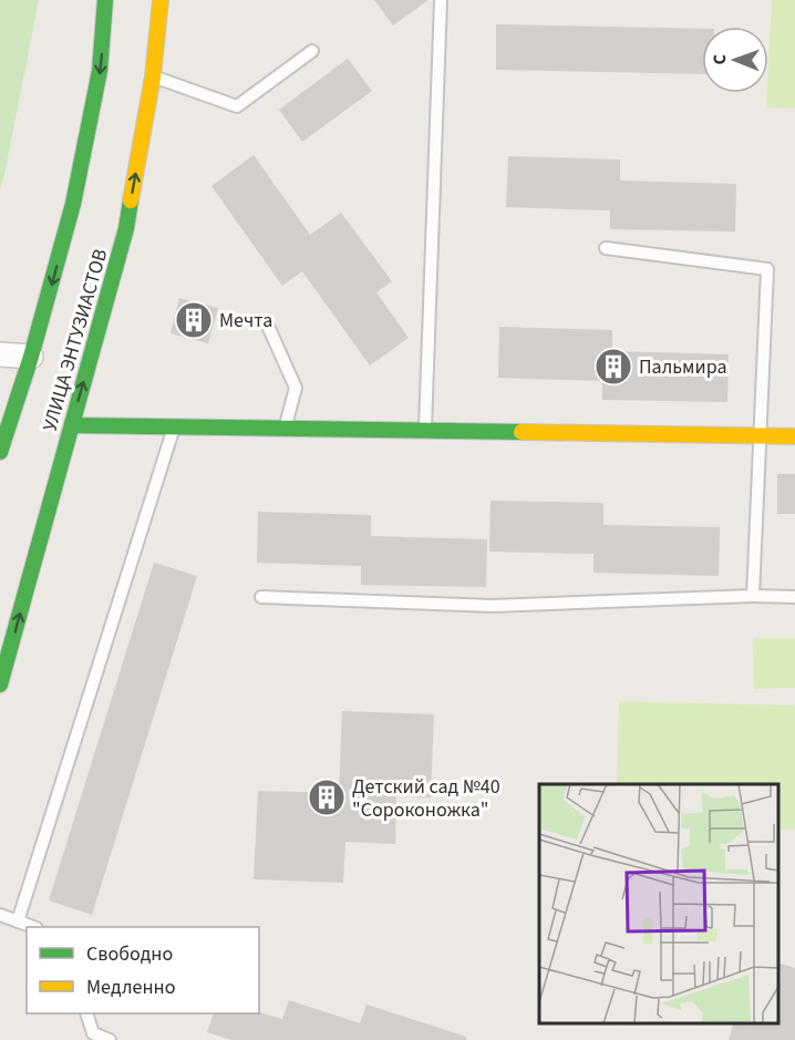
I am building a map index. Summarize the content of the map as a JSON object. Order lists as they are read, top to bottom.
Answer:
{
  "streets": {
    "street": ["УЛИЦА ЭНТУЗИАСТОВ"]
  },
  "places": {
    "building": ["Мечта", "Пальмира", "Детский сад №40 \"Сороконожка\""]
  },
  "legend": ["Свободно", "Медленно"],
  "north": "left"
}
